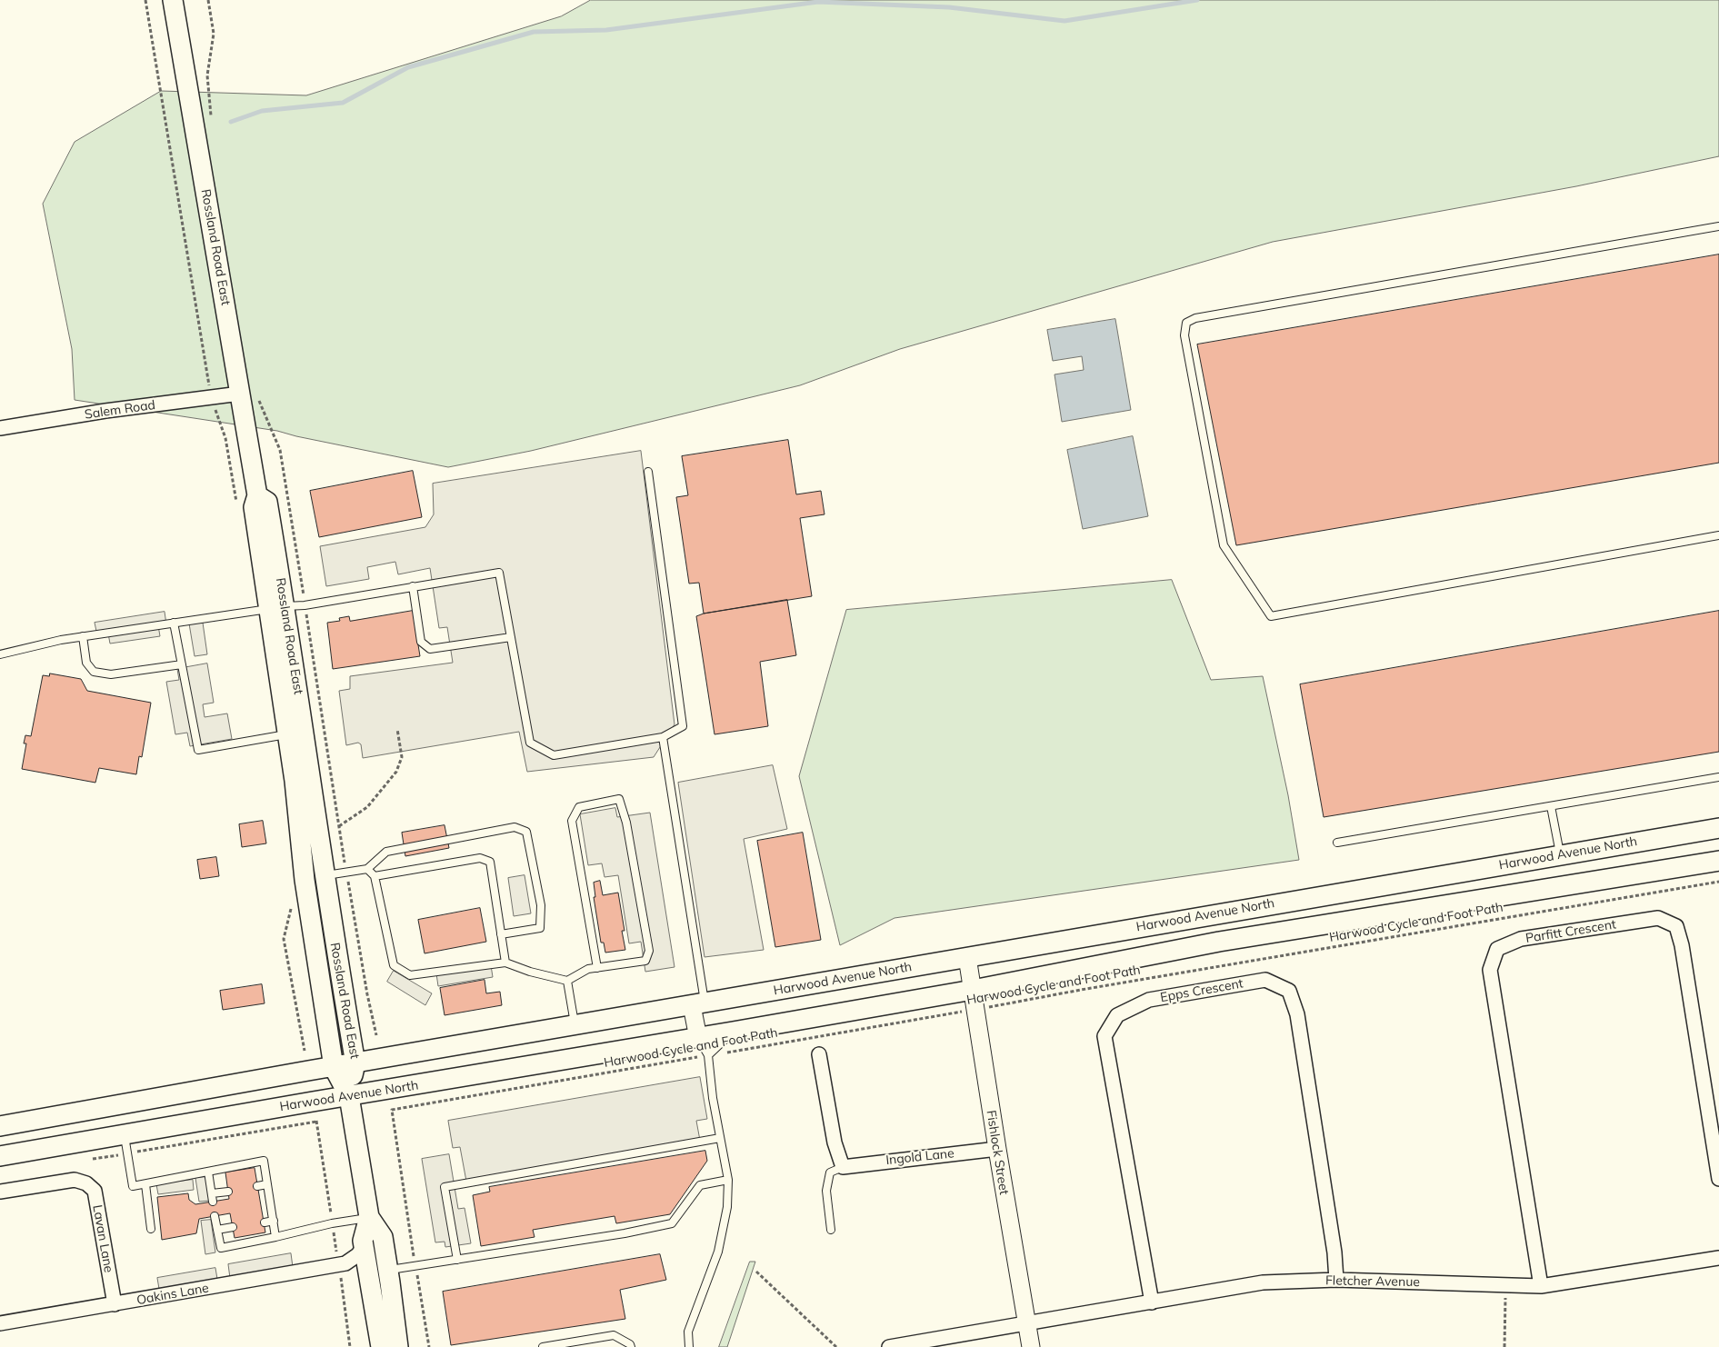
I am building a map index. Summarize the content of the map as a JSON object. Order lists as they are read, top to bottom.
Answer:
{
  "streets": {
    "main road": ["Rossland Road East", "Harwood Avenue North"],
    "street": [
      "Salem Road",
      "Parfitt Crescent",
      "Epps Crescent",
      "Fishlock Street",
      "Ingold Lane",
      "Lavan Lane",
      "Fletcher Avenue",
      "Oakins Lane"
    ],
    "path": ["Harwood Cycle and Foot Path"]
  },
  "crossings": [
    ["Rossland Road East", "Salem Road"],
    ["Rossland Road East", "Harwood Avenue North"],
    ["Harwood Avenue North", "Fishlock Street"],
    ["Harwood Cycle and Foot Path", "Fishlock Street"],
    ["Parfitt Crescent", "Fletcher Avenue"],
    ["Epps Crescent", "Fletcher Avenue"],
    ["Fishlock Street", "Ingold Lane"],
    ["Fishlock Street", "Fletcher Avenue"],
    ["Lavan Lane", "Oakins Lane"]
  ]
}
